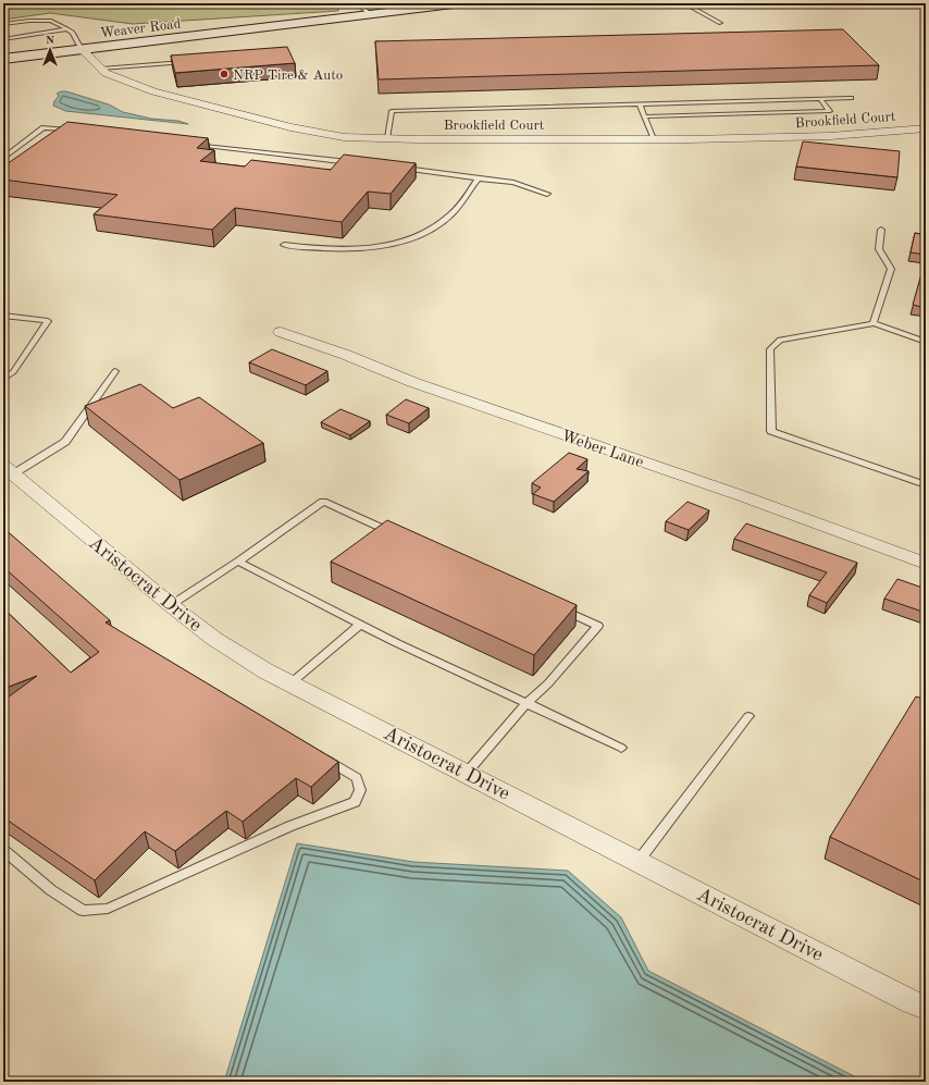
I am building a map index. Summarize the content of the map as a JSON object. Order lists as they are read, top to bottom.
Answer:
{
  "streets": {
    "main road": ["Weaver Road"],
    "street": ["Brookfield Court", "Weber Lane", "Aristocrat Drive"]
  },
  "crossings": [
    ["Weaver Road", "Brookfield Court"]
  ],
  "places": ["NRP Tire & Auto"],
  "north": "top"
}
